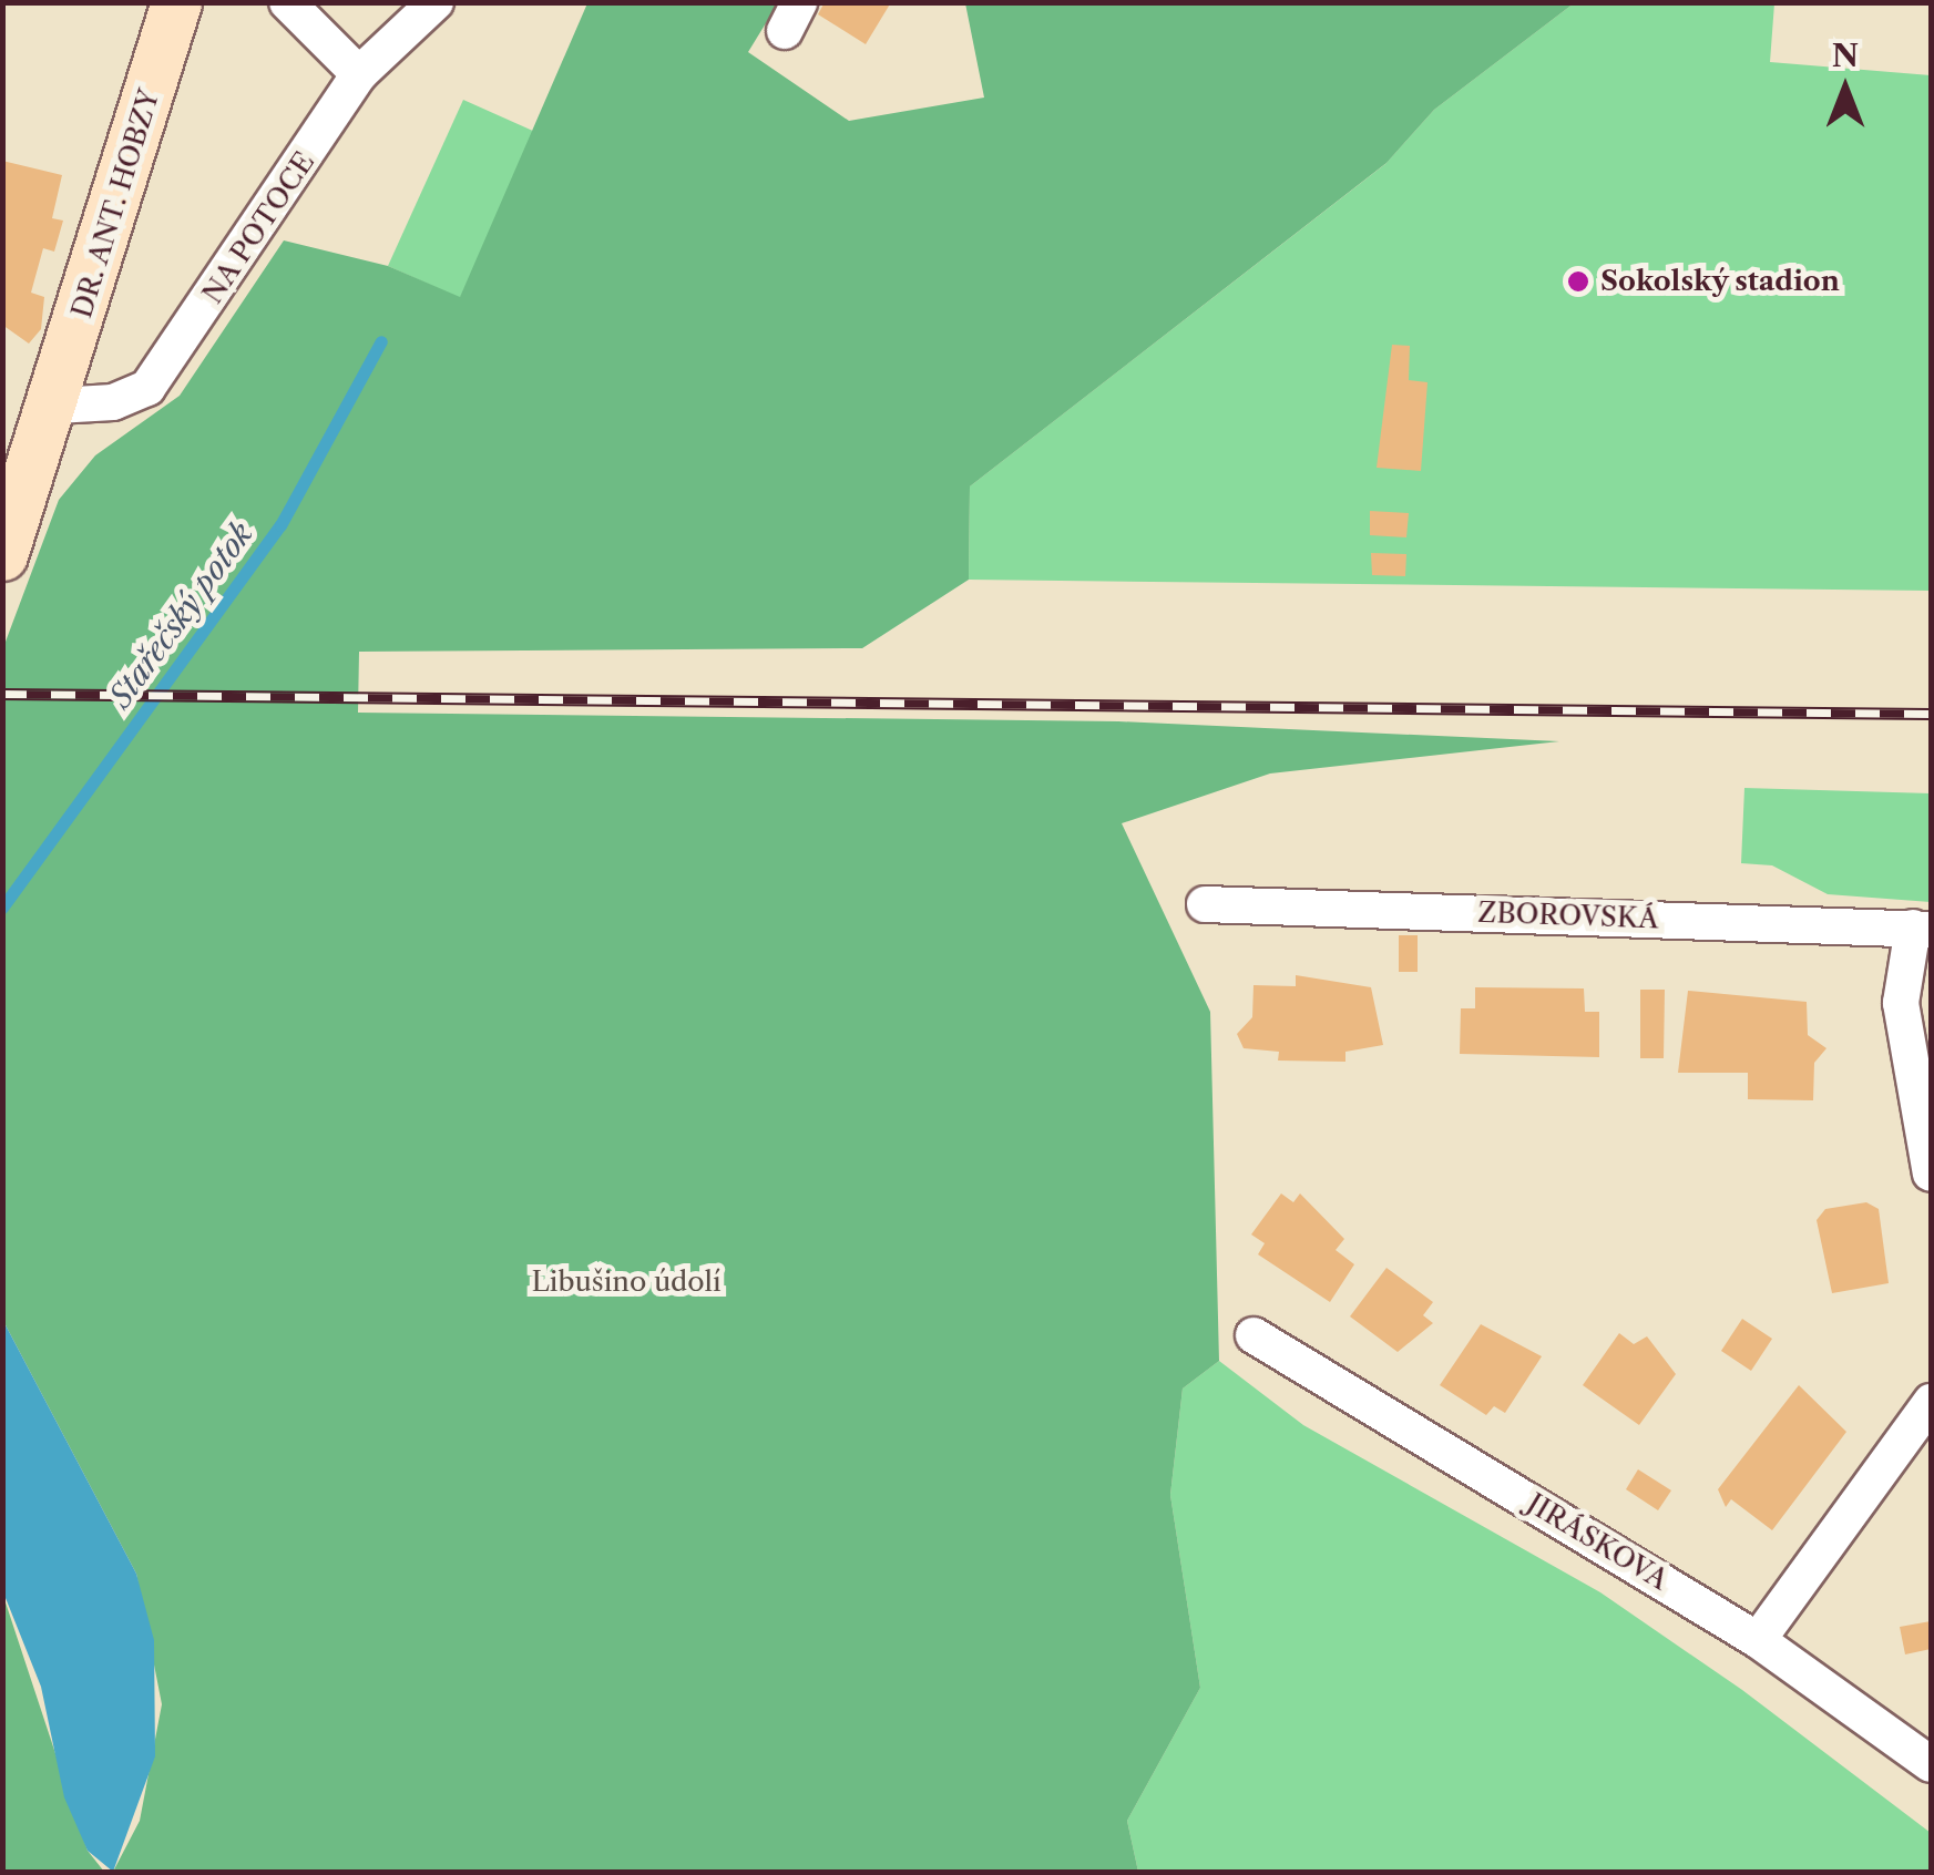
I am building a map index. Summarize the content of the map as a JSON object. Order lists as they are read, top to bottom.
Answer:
{
  "streets": {
    "main road": ["DR. ANT. HOBZY"],
    "street": ["NA POTOCE", "ZBOROVSKÁ", "JIRÁSKOVA"]
  },
  "crossings": [
    ["DR. ANT. HOBZY", "NA POTOCE"]
  ],
  "water": ["Stařečský potok"],
  "parks": ["Libušino údolí"],
  "places": ["Sokolský stadion"],
  "north": "top"
}
